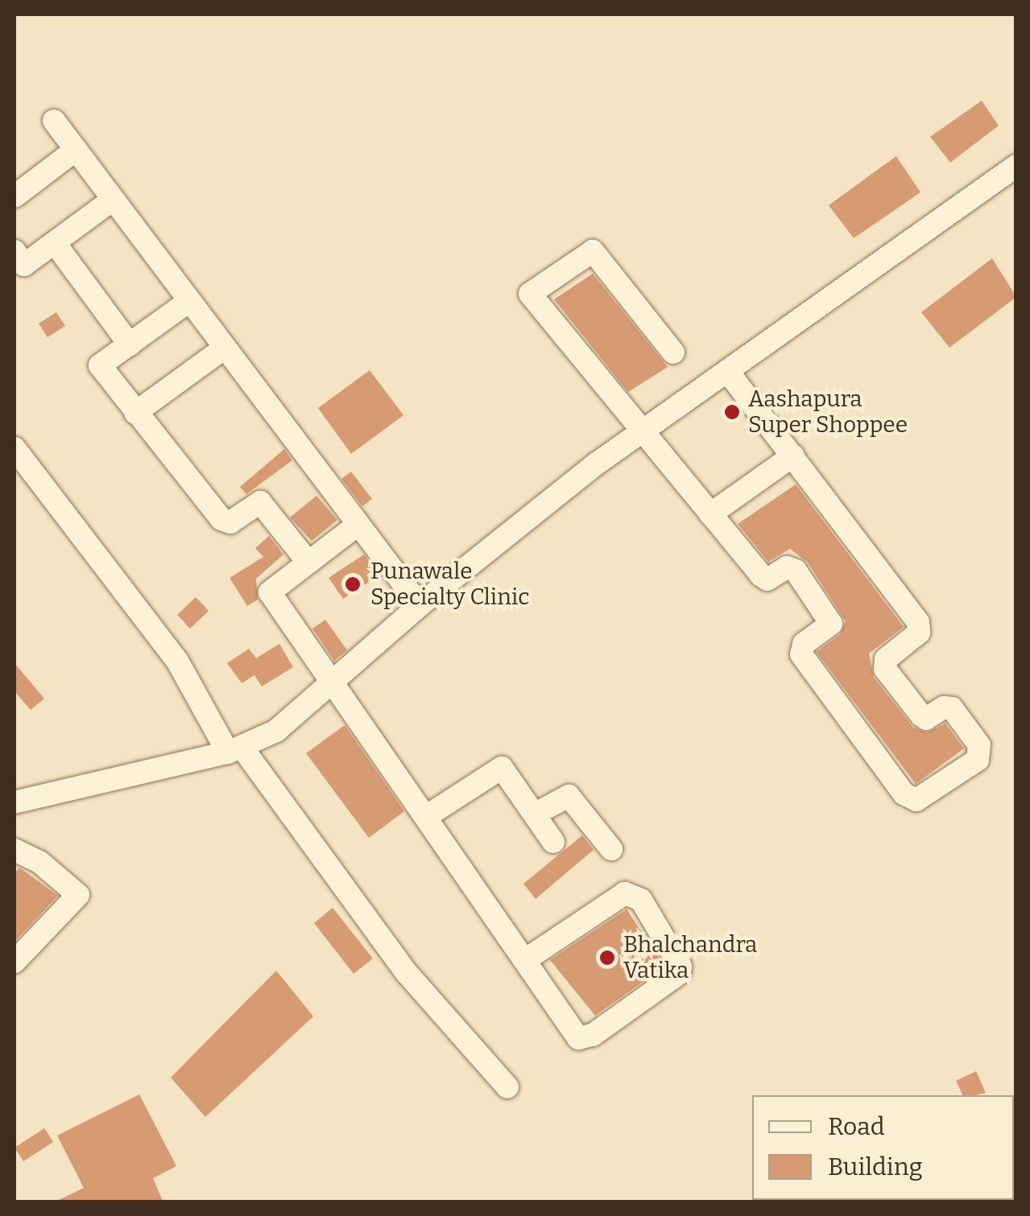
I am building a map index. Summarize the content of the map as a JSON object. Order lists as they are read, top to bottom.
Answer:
{
  "places": ["Aashapura Super Shoppee", "Punawale Specialty Clinic", "Bhalchandra Vatika"],
  "legend": ["Road", "Building"]
}
